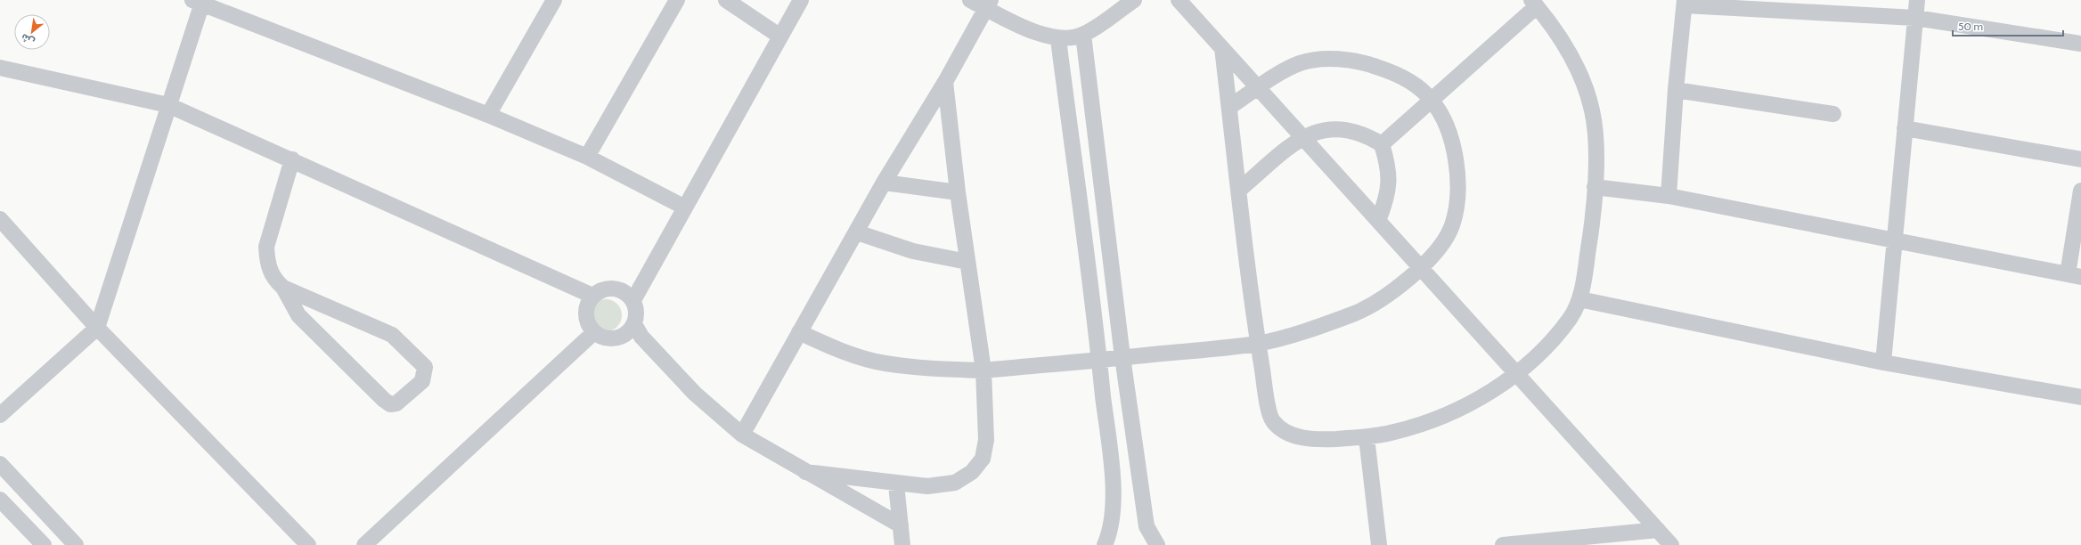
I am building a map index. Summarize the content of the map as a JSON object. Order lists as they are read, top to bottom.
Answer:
{
  "scale_bar": "50 m",
  "north": "bottom left"
}
